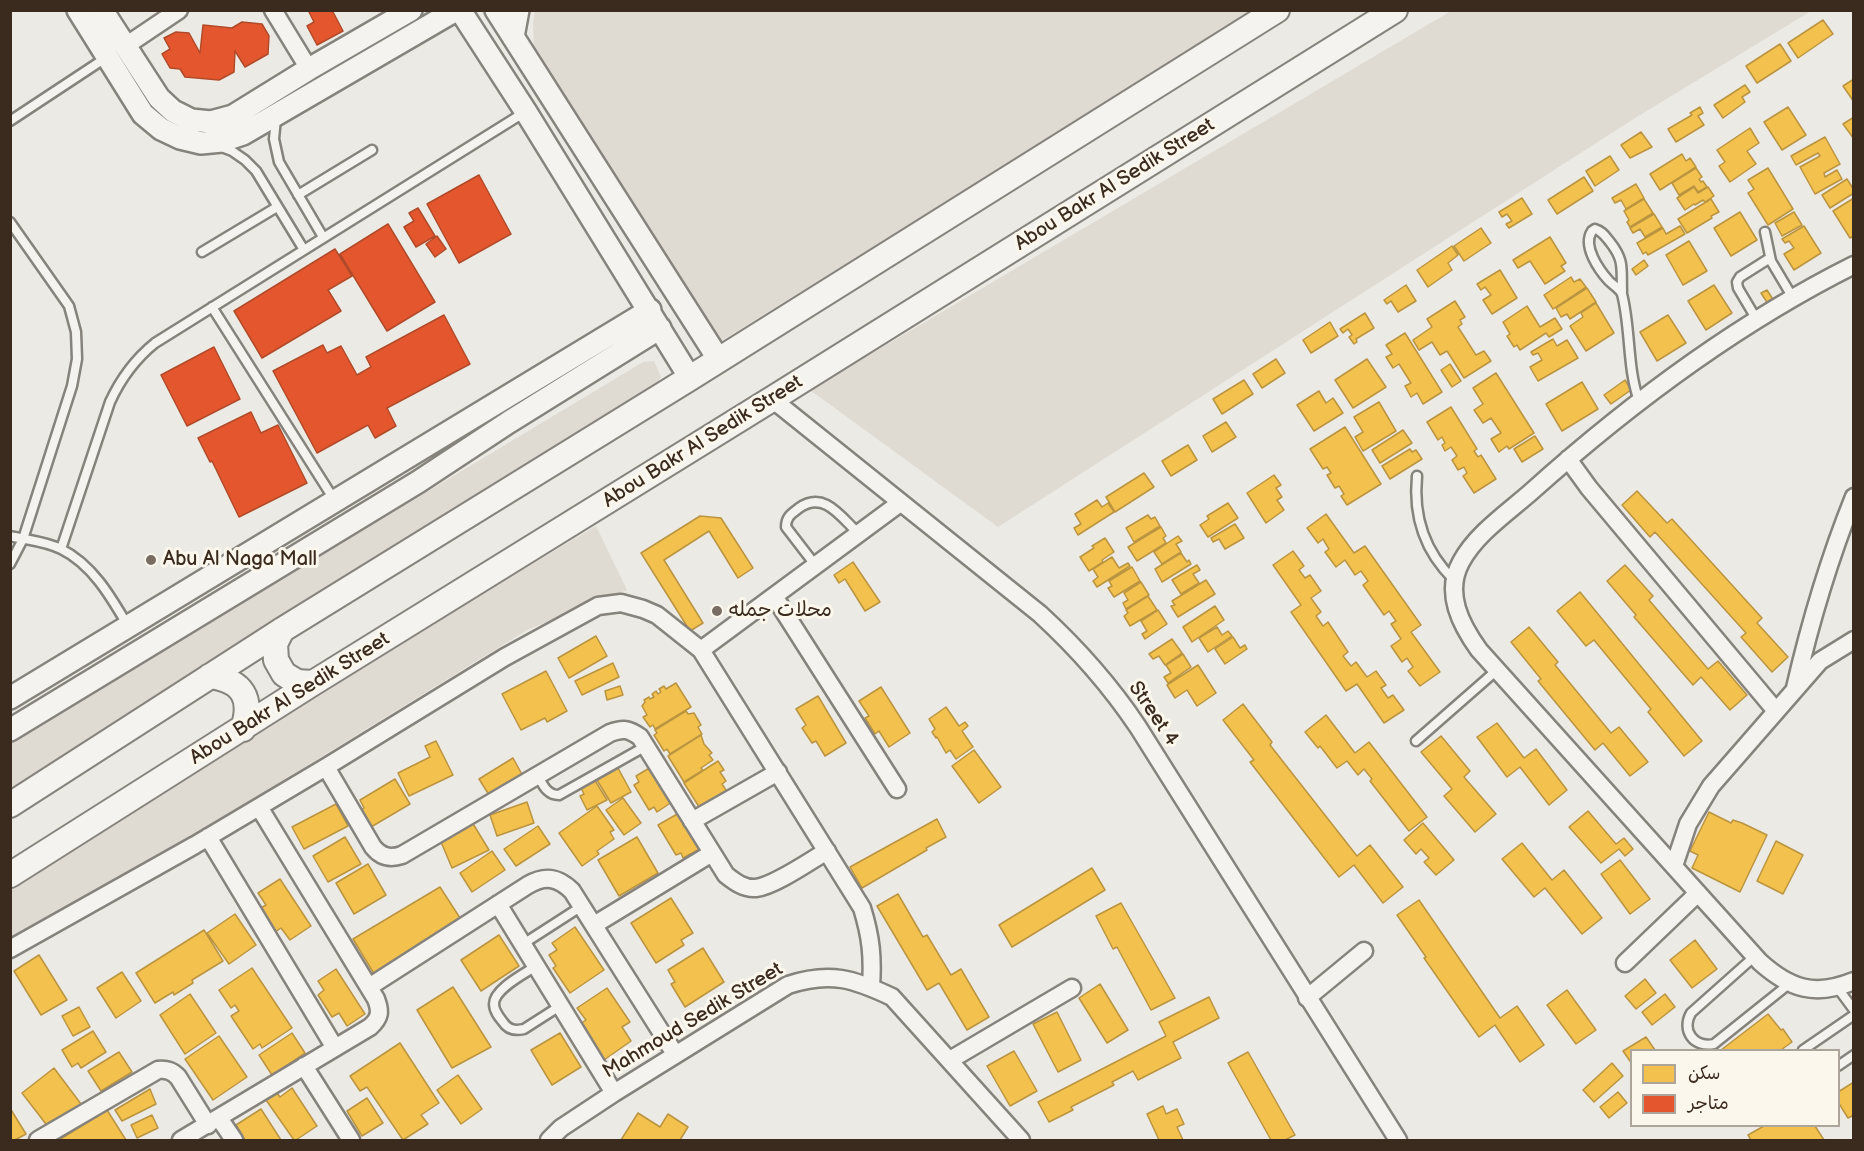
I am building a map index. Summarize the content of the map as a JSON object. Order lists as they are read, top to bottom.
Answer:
{
  "streets": {
    "main road": ["Abou Bakr Al Sedik Street"],
    "street": ["Street 4", "Mahmoud Sedik Street"]
  },
  "crossings": [
    ["Abou Bakr Al Sedik Street", "Street 4"]
  ],
  "places": ["Abu Al Naga Mall", "محلات جمله"],
  "legend": ["سكن", "متاجر"]
}
